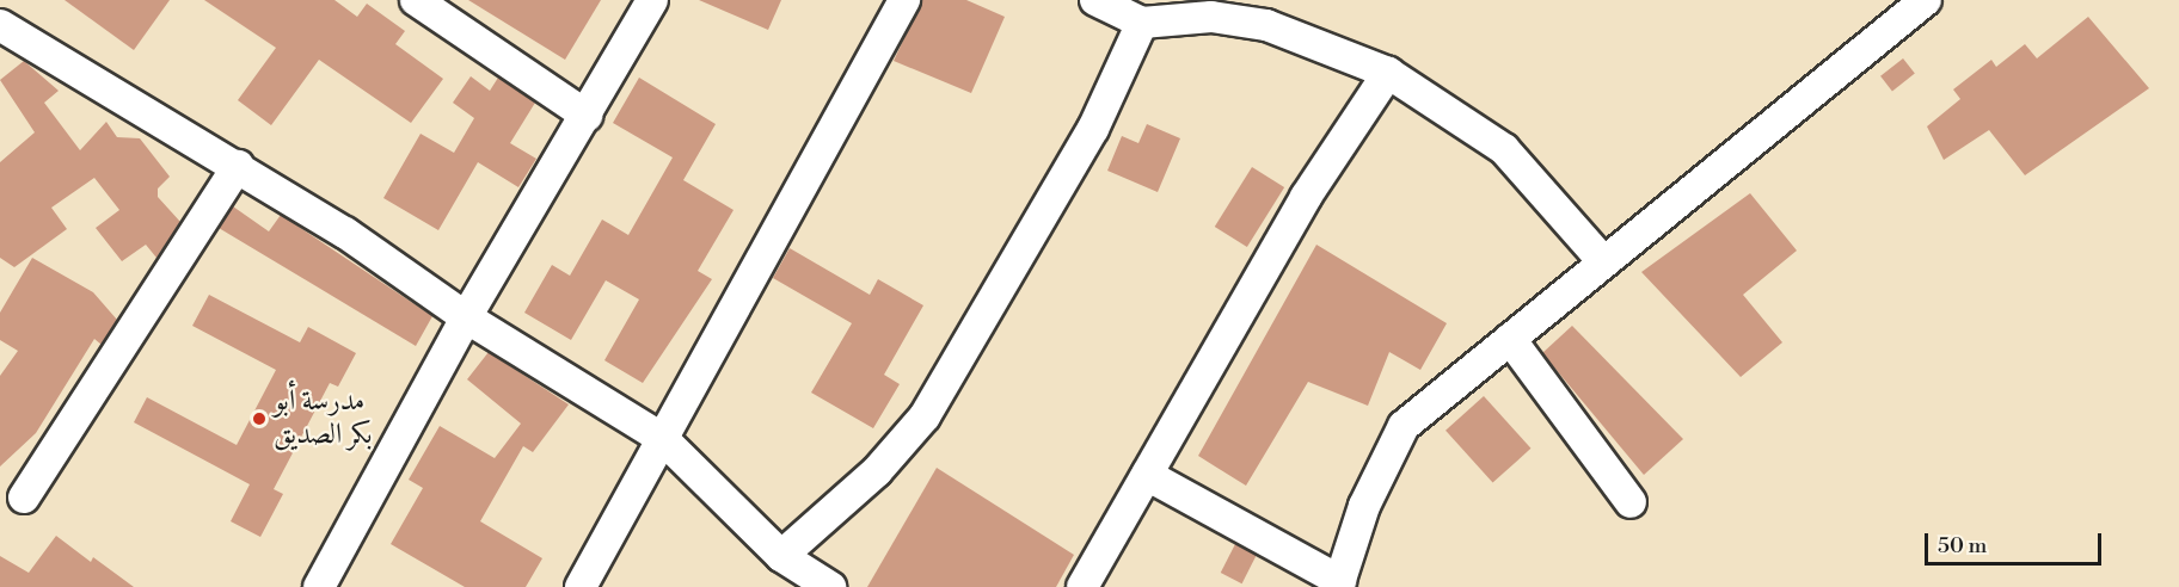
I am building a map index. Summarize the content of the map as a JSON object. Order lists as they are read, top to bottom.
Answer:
{
  "places": ["مدرسة أبو بكر الصديق"],
  "scale_bar": "50 m"
}
